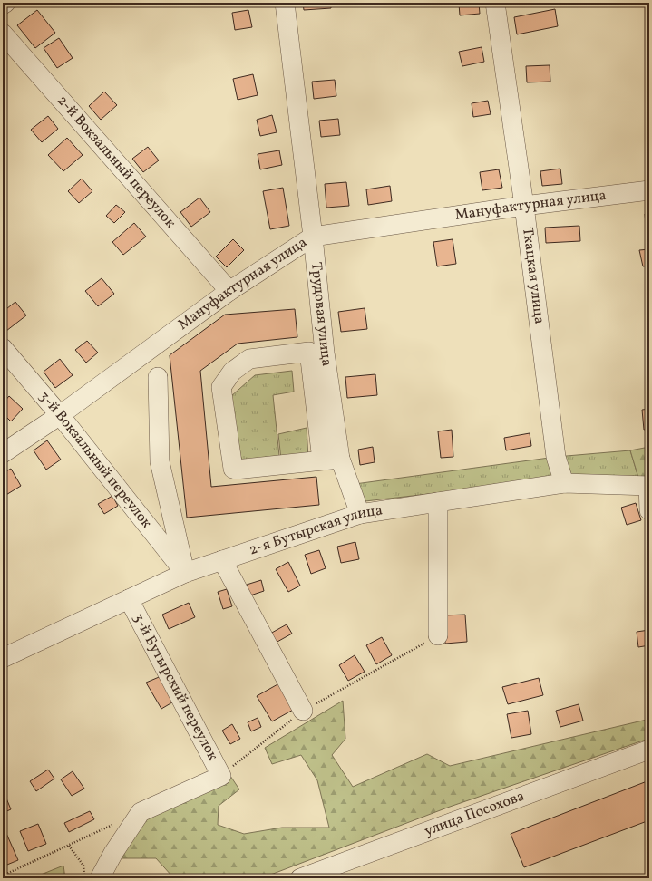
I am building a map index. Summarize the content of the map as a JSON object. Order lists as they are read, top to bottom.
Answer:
{
  "streets": {
    "street": [
      "2-й Вокзальный переулок",
      "Мануфактурная улица",
      "Ткацкая улица",
      "Трудовая улица",
      "3-й Вокзальный переулок",
      "2-я Бутырская улица",
      "3-й Бутырский переулок",
      "улица Посохова"
    ]
  },
  "crossings": [
    ["2-й Вокзальный переулок", "Мануфактурная улица"],
    ["Мануфактурная улица", "Ткацкая улица"],
    ["Мануфактурная улица", "Трудовая улица"],
    ["Мануфактурная улица", "3-й Вокзальный переулок"],
    ["Ткацкая улица", "2-я Бутырская улица"],
    ["Трудовая улица", "2-я Бутырская улица"],
    ["3-й Вокзальный переулок", "2-я Бутырская улица"],
    ["2-я Бутырская улица", "3-й Бутырский переулок"]
  ]
}
